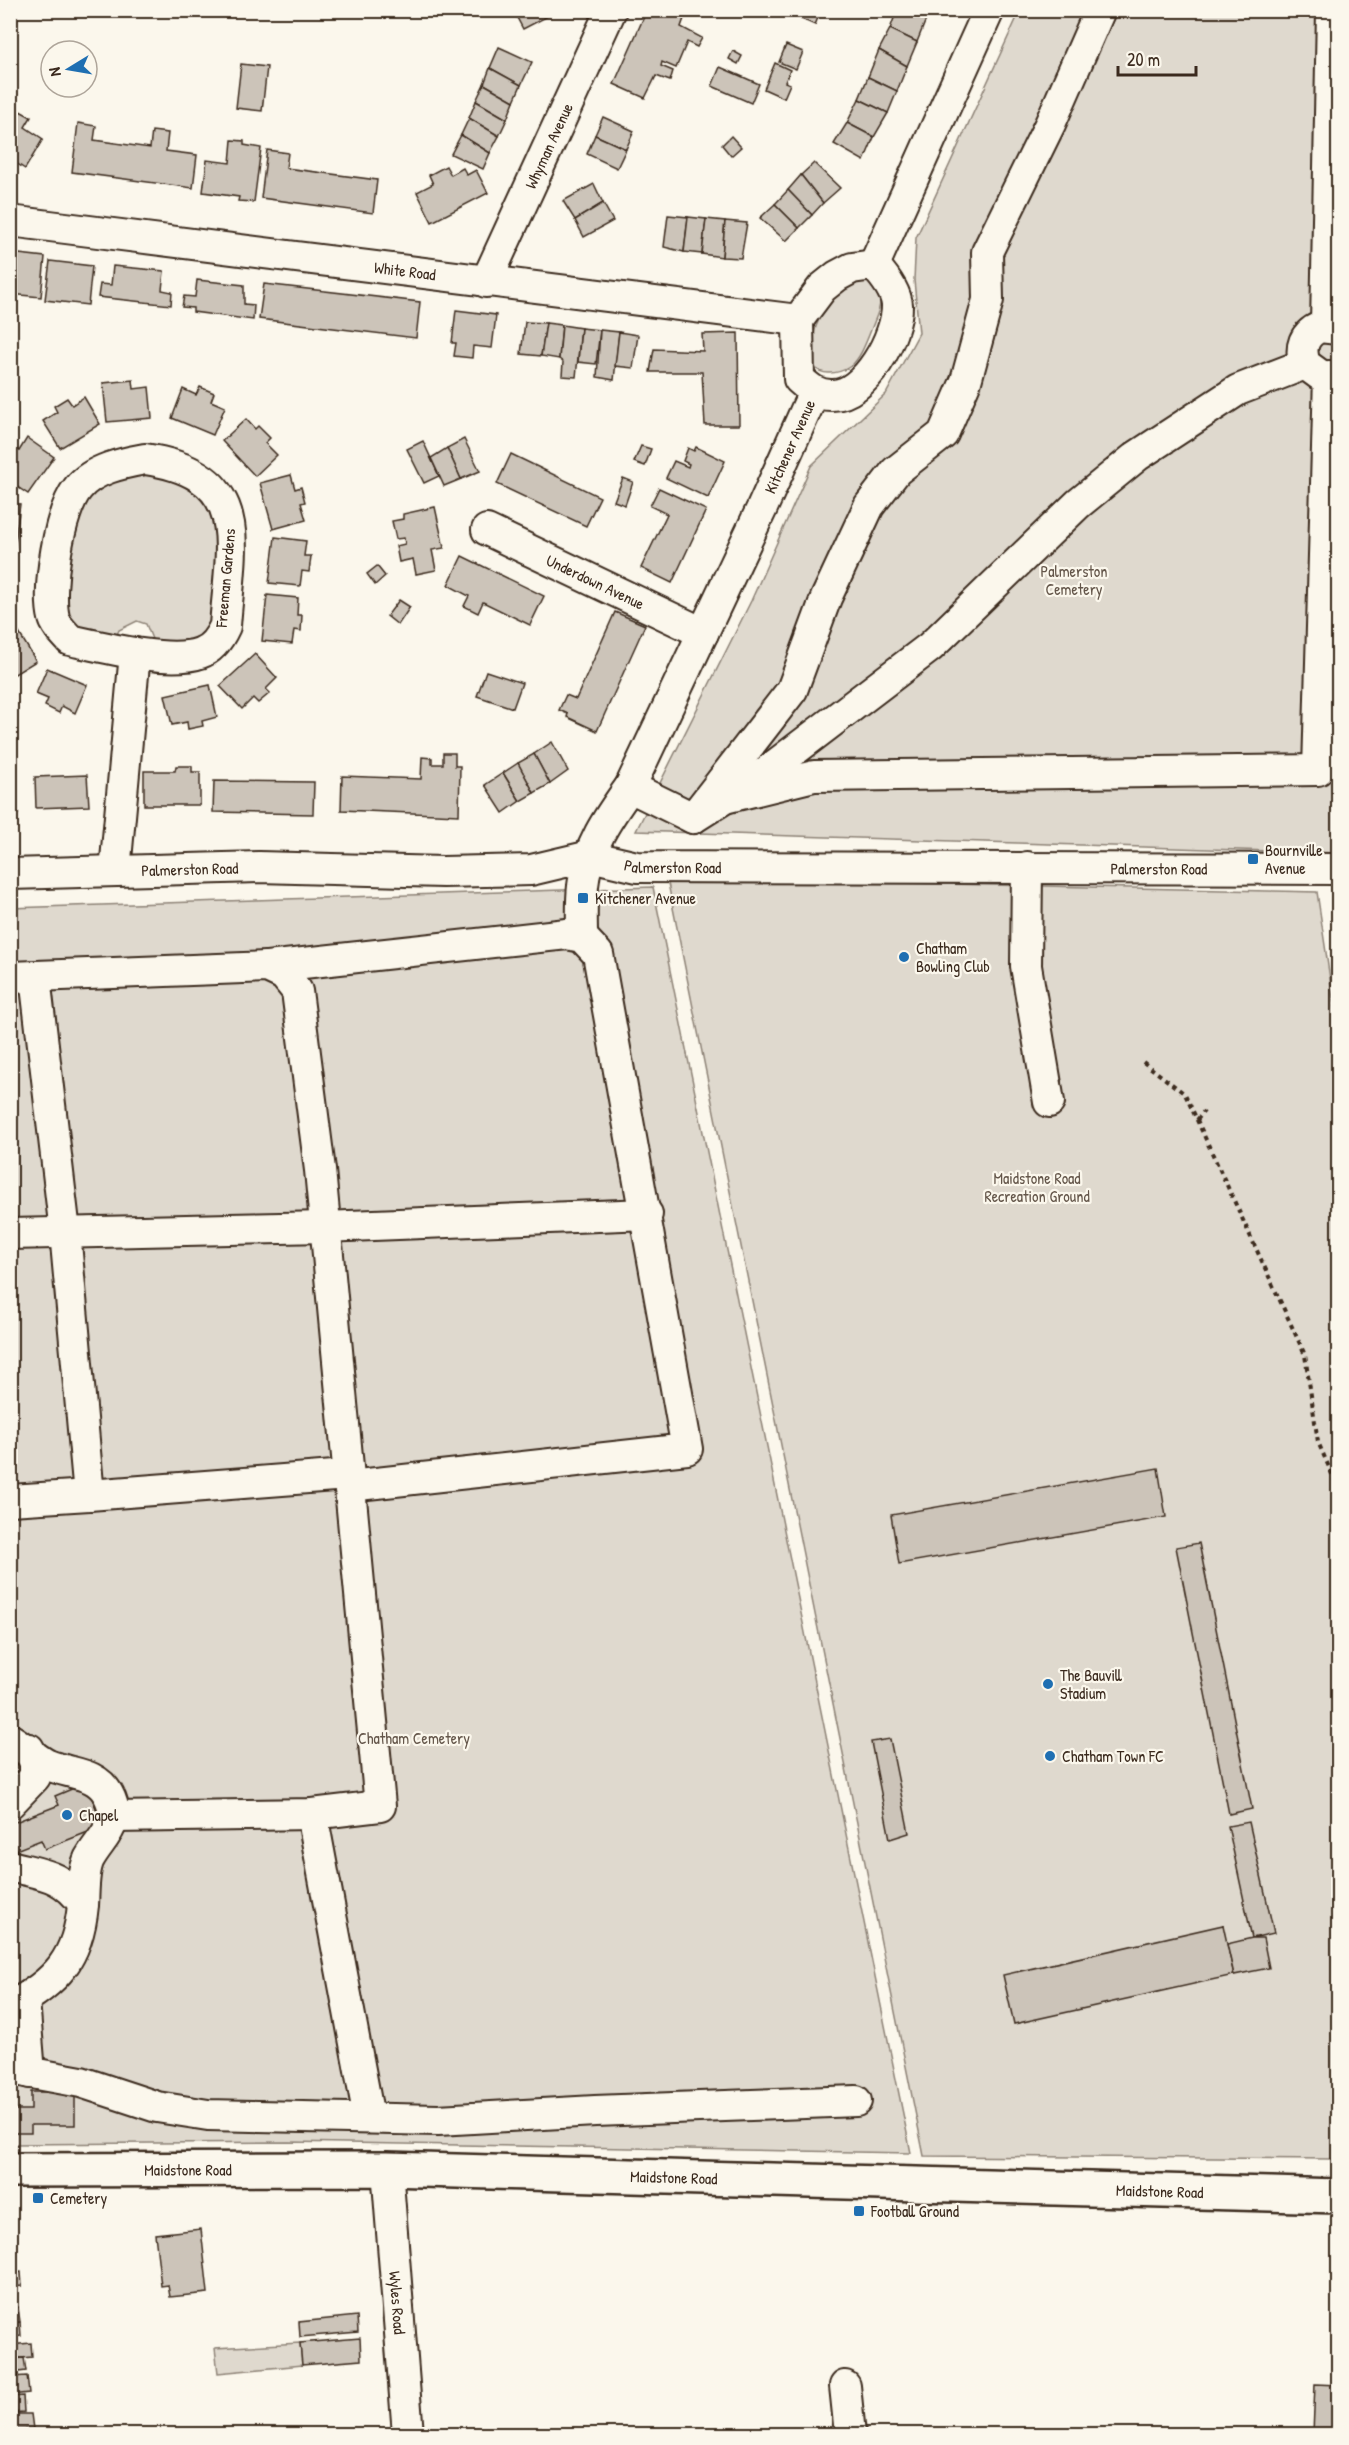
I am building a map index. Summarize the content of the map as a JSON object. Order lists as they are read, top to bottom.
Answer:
{
  "streets": {
    "main road": ["Maidstone Road"],
    "street": [
      "Whyman Avenue",
      "White Road",
      "Kitchener Avenue",
      "Freeman Gardens",
      "Underdown Avenue",
      "Palmerston Road",
      "Wyles Road"
    ]
  },
  "crossings": [
    ["Whyman Avenue", "White Road"],
    ["White Road", "Kitchener Avenue"],
    ["Kitchener Avenue", "Underdown Avenue"],
    ["Kitchener Avenue", "Palmerston Road"],
    ["Maidstone Road", "Wyles Road"]
  ],
  "parks": ["Palmerston Cemetery", "Maidstone Road Recreation Ground", "Chatham Cemetery"],
  "places": {
    "transit": [
      "Bournville Avenue",
      "Kitchener Avenue",
      "Cemetery",
      "Football Ground"
    ],
    "other": [
      "Chatham Bowling Club",
      "The Bauvill Stadium",
      "Chatham Town FC",
      "Chapel"
    ]
  },
  "scale_bar": "20 m",
  "north": "left"
}
